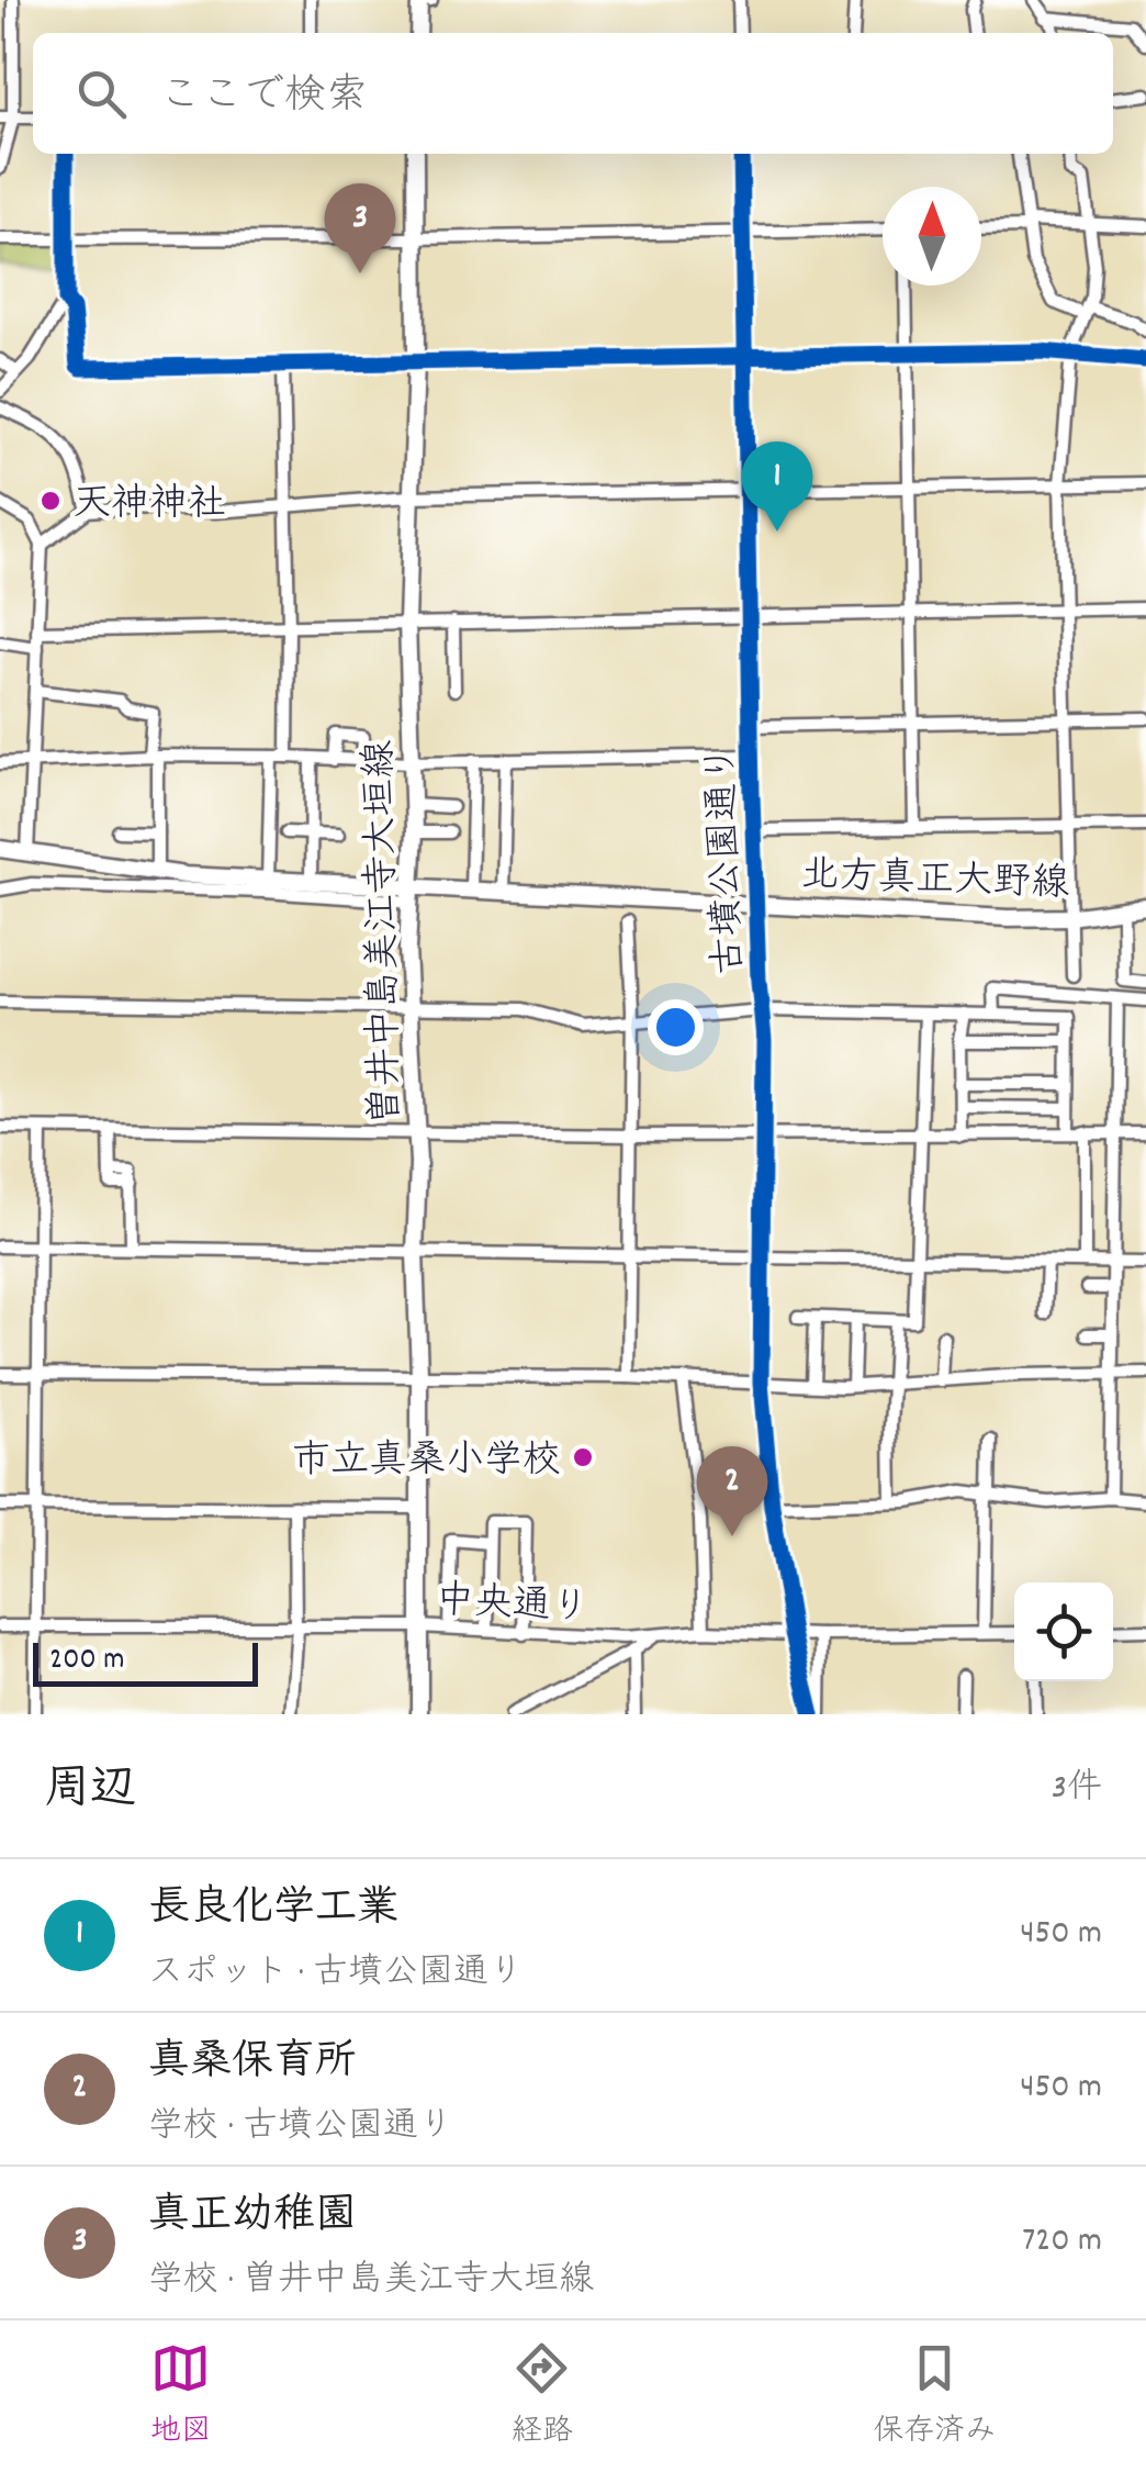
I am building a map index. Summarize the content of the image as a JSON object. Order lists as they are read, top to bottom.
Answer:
{
  "streets": {
    "main road": ["北方真正大野線", "曽井中島美江寺大垣線"],
    "street": ["古墳公園通り", "中央通り"]
  },
  "crossings": [
    ["古墳公園通り", "北方真正大野線"],
    ["古墳公園通り", "中央通り"],
    ["北方真正大野線", "曽井中島美江寺大垣線"],
    ["曽井中島美江寺大垣線", "中央通り"]
  ],
  "places": ["天神神社", "市立真桑小学校"],
  "scale_bar": "200 m",
  "north": "top",
  "page": {
    "search": "ここで検索",
    "pins": ["3", "1", "2"],
    "scale": "200 m",
    "heading": ["周辺", "3件"],
    "list": [
      {
        "mark": "1",
        "name": "長良化学工業",
        "note": "スポット · 古墳公園通り",
        "value": "450 m"
      },
      {
        "mark": "2",
        "name": "真桑保育所",
        "note": "学校 · 古墳公園通り",
        "value": "450 m"
      },
      {
        "mark": "3",
        "name": "真正幼稚園",
        "note": "学校 · 曽井中島美江寺大垣線",
        "value": "720 m"
      }
    ],
    "nav": ["地図", "経路", "保存済み"]
  }
}
